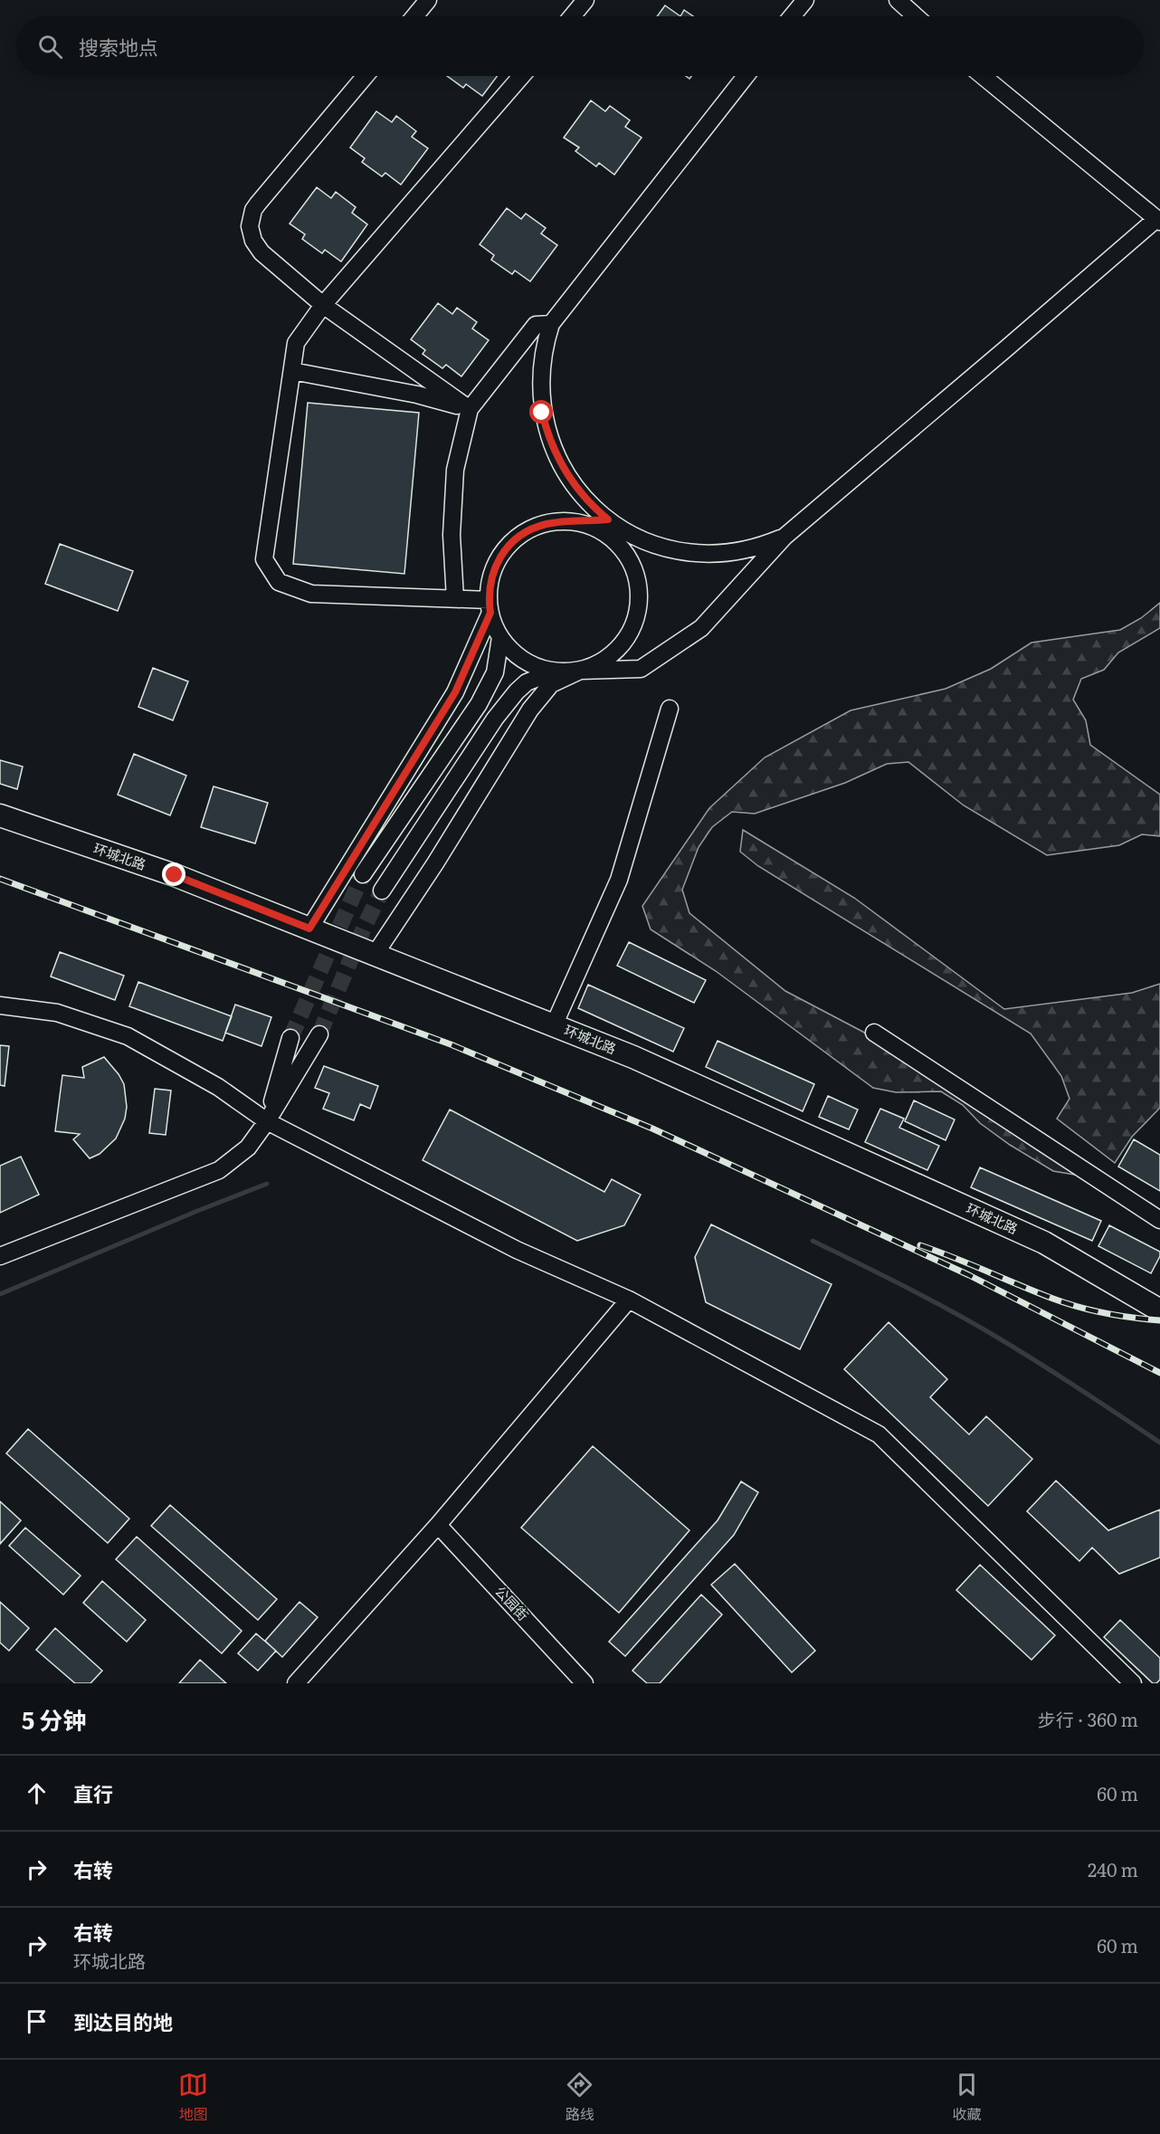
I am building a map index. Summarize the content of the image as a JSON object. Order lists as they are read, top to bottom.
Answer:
{
  "streets": {
    "main road": ["环城北路"],
    "street": ["公园街"]
  },
  "page": {
    "search": "搜索地点",
    "heading": ["5 分钟", "步行 · 360 m"],
    "list": [
      ["直行", "60 m"],
      ["右转", "240 m"],
      ["右转", "环城北路", "60 m"],
      "到达目的地"
    ],
    "nav": ["地图", "路线", "收藏"]
  }
}
